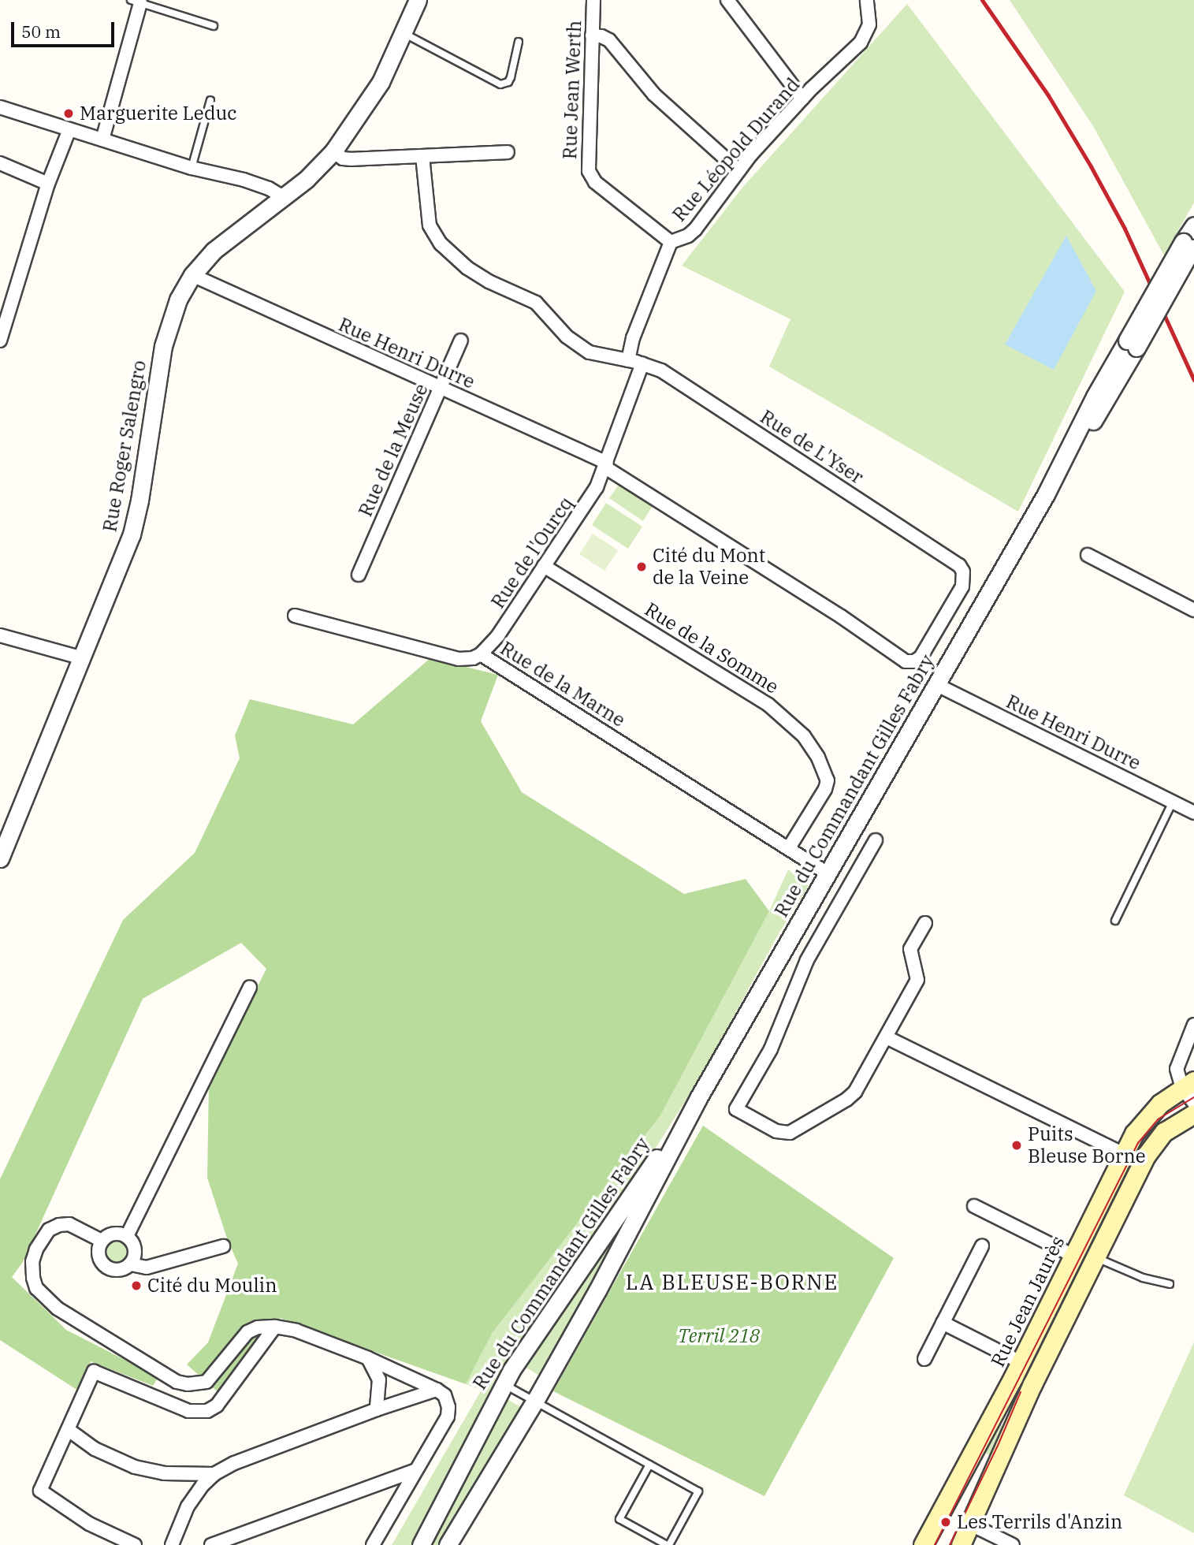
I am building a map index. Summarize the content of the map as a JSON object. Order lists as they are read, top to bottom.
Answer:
{
  "streets": {
    "main road": ["Rue Jean Jaurès"],
    "street": [
      "Rue Jean Werth",
      "Rue Léopold Durand",
      "Rue Henri Durre",
      "Rue Roger Salengro",
      "Rue de L'Yser",
      "Rue de la Meuse",
      "Rue de l'Ourcq",
      "Rue de la Somme",
      "Rue de la Marne",
      "Rue du Commandant Gilles Fabry"
    ]
  },
  "crossings": [
    ["Rue Jean Werth", "Rue Léopold Durand"],
    ["Rue Léopold Durand", "Rue de L'Yser"],
    ["Rue Henri Durre", "Rue Roger Salengro"],
    ["Rue Henri Durre", "Rue de L'Yser"],
    ["Rue Henri Durre", "Rue de la Meuse"],
    ["Rue Henri Durre", "Rue de l'Ourcq"],
    ["Rue Henri Durre", "Rue du Commandant Gilles Fabry"],
    ["Rue de L'Yser", "Rue de l'Ourcq"],
    ["Rue de l'Ourcq", "Rue de la Somme"],
    ["Rue de l'Ourcq", "Rue de la Marne"],
    ["Rue de la Somme", "Rue de la Marne"],
    ["Rue de la Marne", "Rue du Commandant Gilles Fabry"]
  ],
  "districts": ["LA BLEUSE-BORNE"],
  "parks": ["Terril 218"],
  "places": [
    "Marguerite Leduc",
    "Cité du Mont de la Veine",
    "Puits Bleuse Borne",
    "Cité du Moulin",
    "Les Terrils d'Anzin"
  ],
  "scale_bar": "50 m"
}
